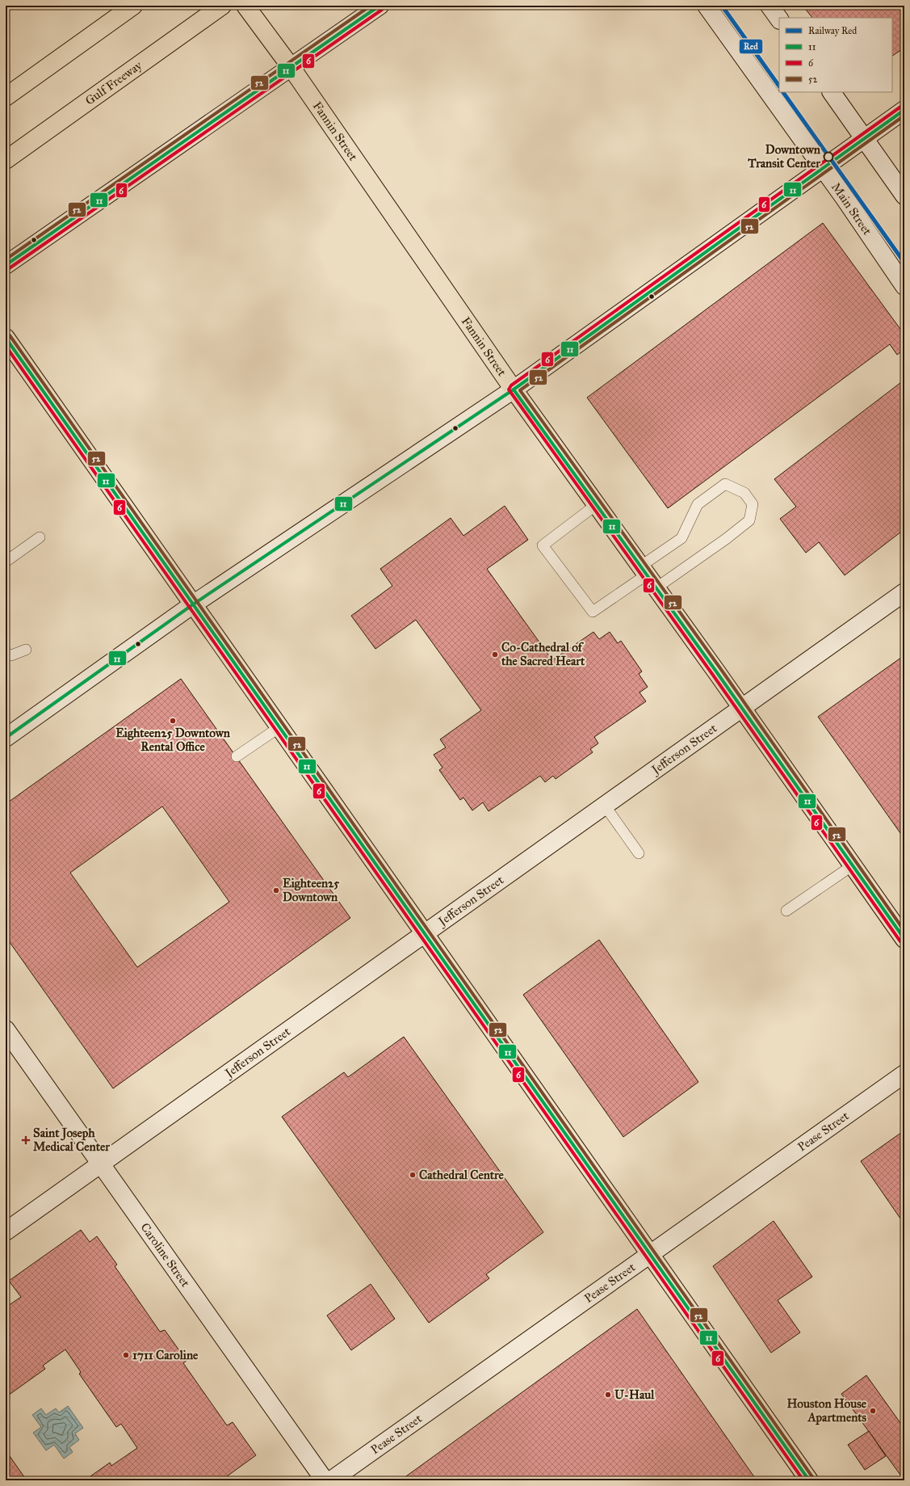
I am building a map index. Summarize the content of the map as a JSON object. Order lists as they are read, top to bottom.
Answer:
{
  "streets": {
    "main road": ["Gulf Freeway", "Fannin Street"],
    "street": [
      "Main Street",
      "Jefferson Street",
      "Pease Street",
      "Caroline Street"
    ]
  },
  "crossings": [
    ["Fannin Street", "Jefferson Street"],
    ["Jefferson Street", "Caroline Street"]
  ],
  "places": {
    "other": [
      "Downtown Transit Center",
      "Co-Cathedral of the Sacred Heart",
      "Eighteen25 Downtown Rental Office",
      "Eighteen25 Downtown",
      "Cathedral Centre",
      "1711 Caroline",
      "U-Haul",
      "Houston House Apartments"
    ],
    "health": ["Saint Joseph Medical Center"]
  },
  "lines": [
    "rail line Red",
    "transit line 11",
    "transit line 52",
    "transit line 6"
  ],
  "legend": [
    "Railway Red",
    "11",
    "6",
    "52"
  ]
}
